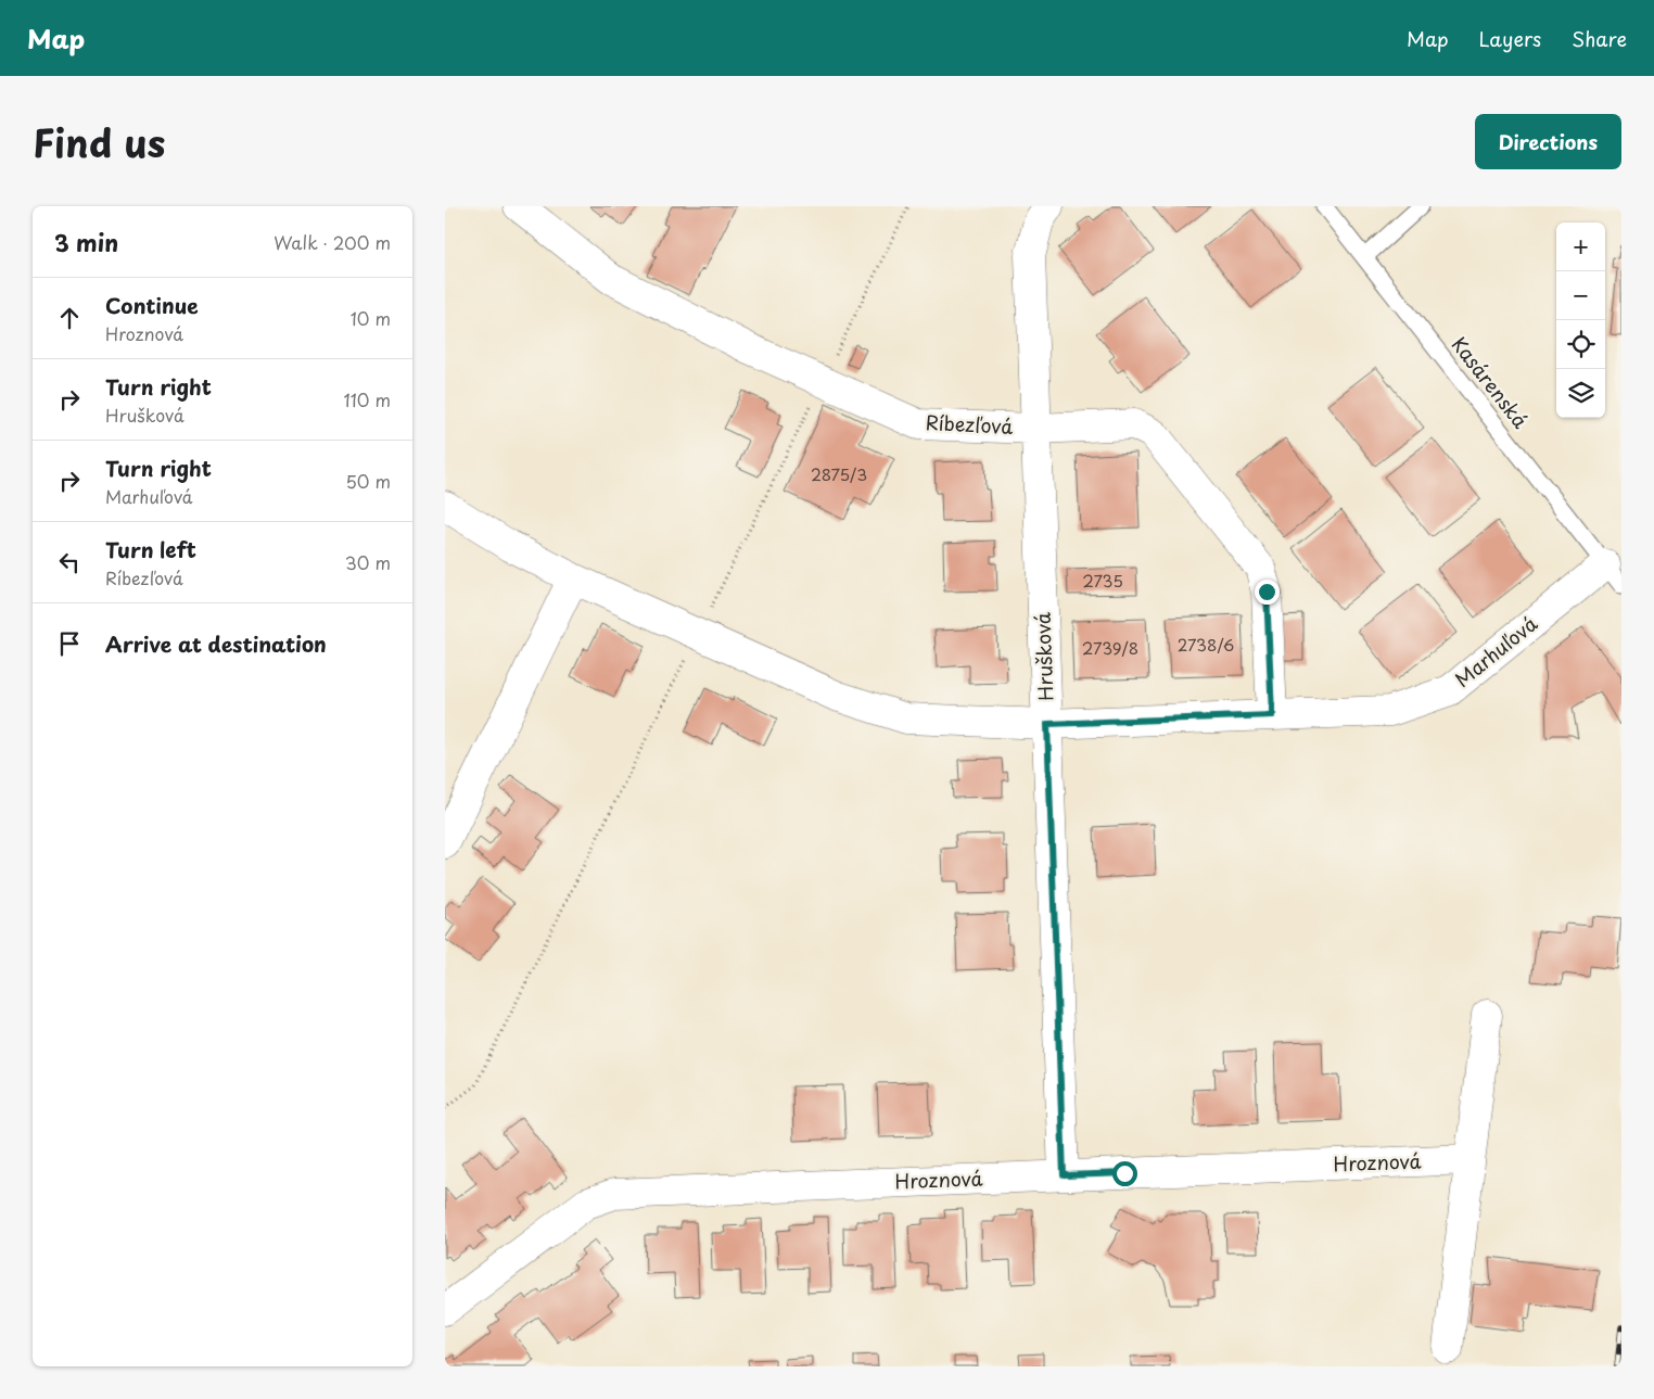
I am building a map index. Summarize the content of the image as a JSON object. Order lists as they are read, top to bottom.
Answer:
{
  "streets": {
    "street": [
      "Ríbezľová",
      "Marhuľová",
      "Hrušková",
      "Hroznová"
    ],
    "lane": ["Kasárenská"]
  },
  "crossings": [
    ["Kasárenská", "Marhuľová"],
    ["Ríbezľová", "Marhuľová"],
    ["Ríbezľová", "Hrušková"],
    ["Marhuľová", "Hrušková"],
    ["Hrušková", "Hroznová"]
  ],
  "house_numbers": [
    "2875/3",
    "2735",
    "2738/6",
    "2739/8"
  ],
  "page": {
    "header": "Map",
    "nav": ["Map", "Layers", "Share"],
    "title": "Find us",
    "buttons": "Directions",
    "heading": ["3 min", "Walk · 200 m"],
    "map_buttons": ["+", "−"],
    "list": [
      ["Continue", "Hroznová", "10 m"],
      ["Turn right", "Hrušková", "110 m"],
      ["Turn right", "Marhuľová", "50 m"],
      ["Turn left", "Ríbezľová", "30 m"],
      "Arrive at destination"
    ]
  }
}
